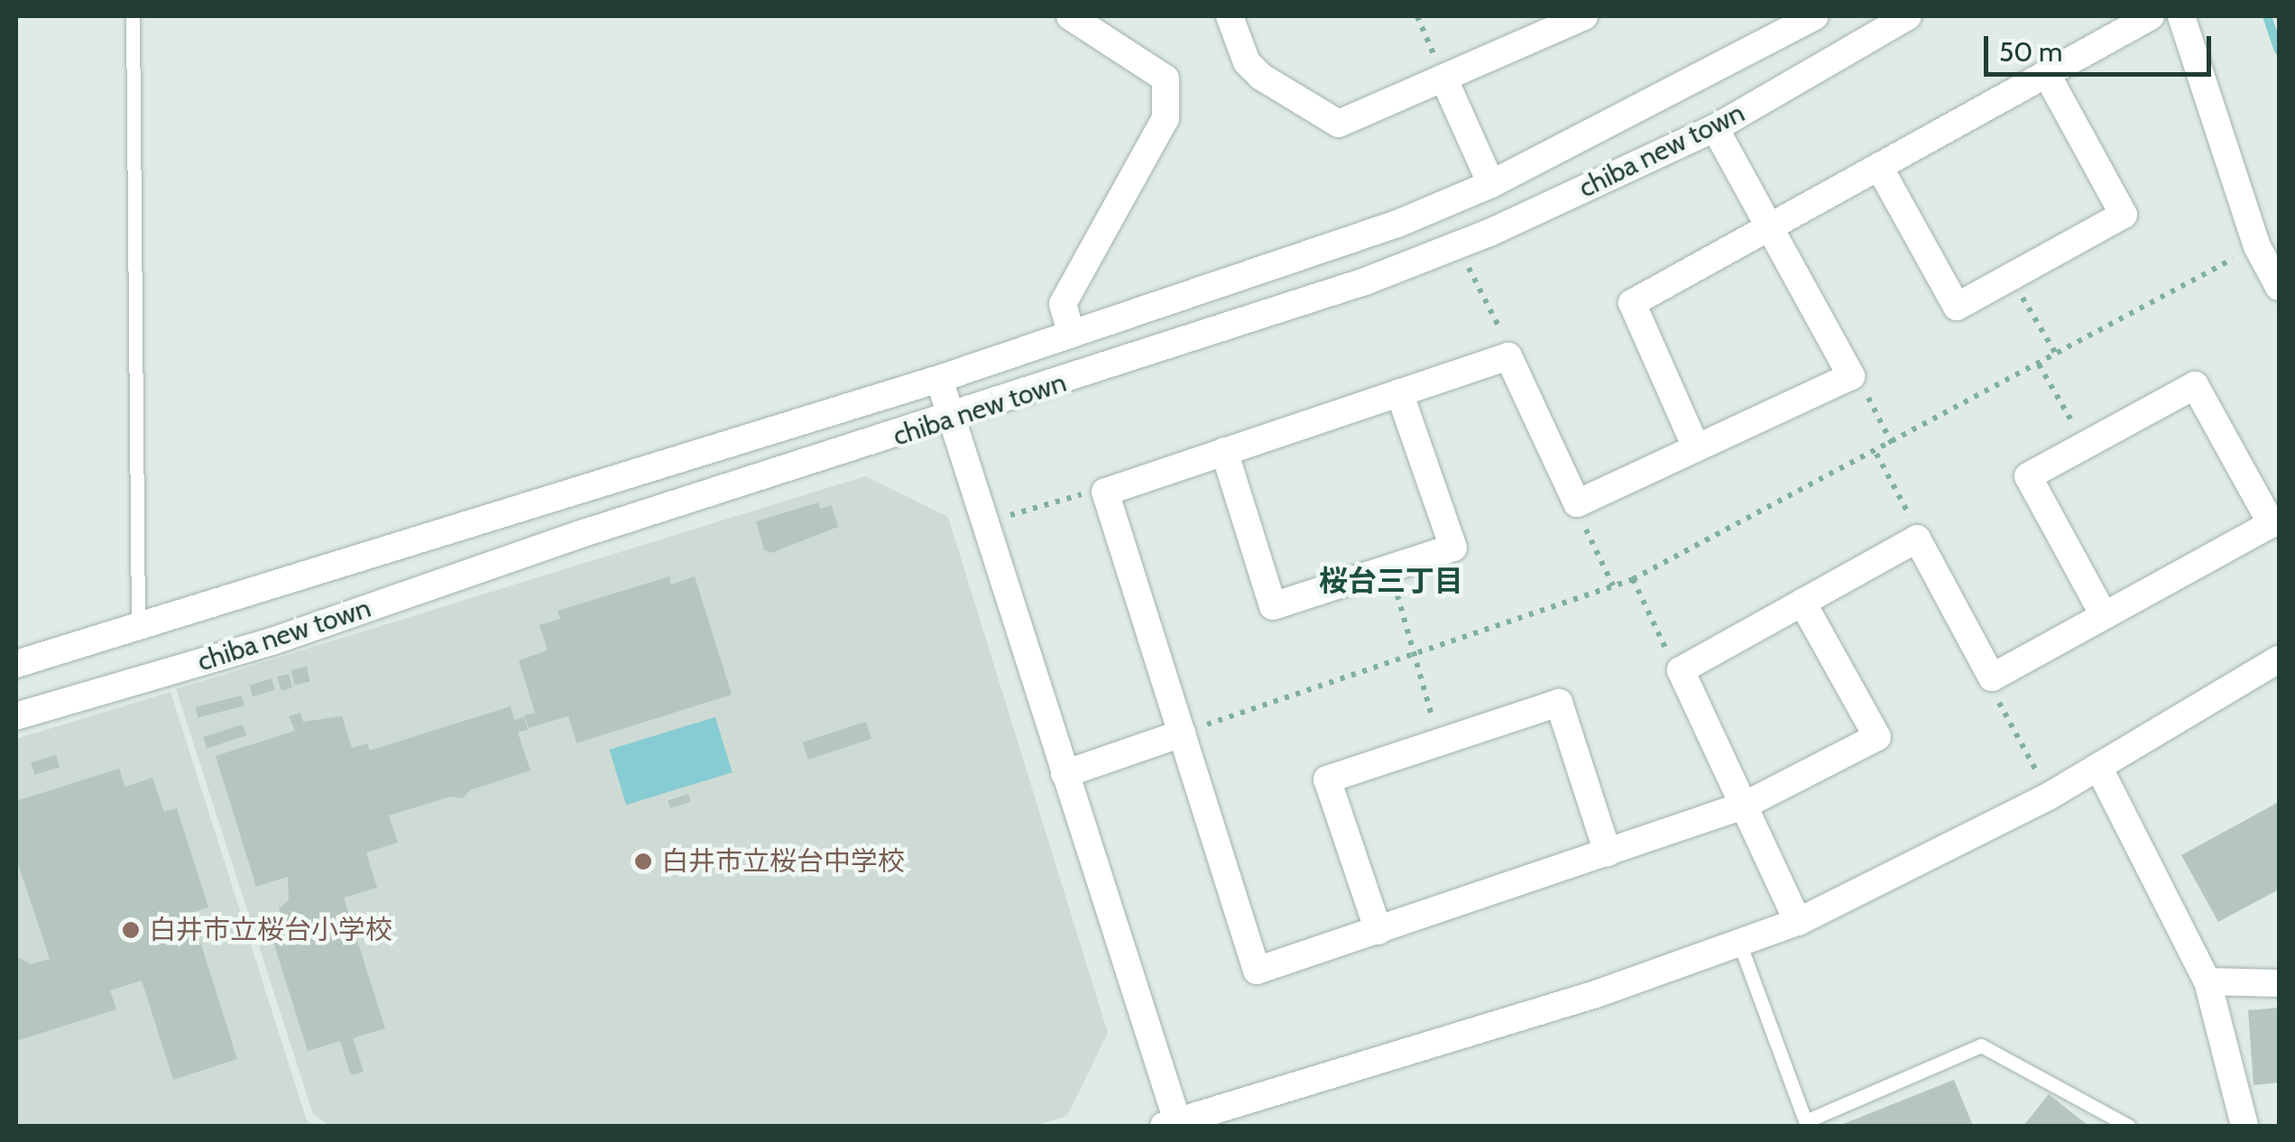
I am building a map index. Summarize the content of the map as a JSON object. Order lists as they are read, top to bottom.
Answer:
{
  "streets": {
    "street": ["chiba new town"]
  },
  "districts": ["桜台三丁目"],
  "places": ["白井市立桜台中学校", "白井市立桜台小学校"],
  "scale_bar": "50 m"
}
